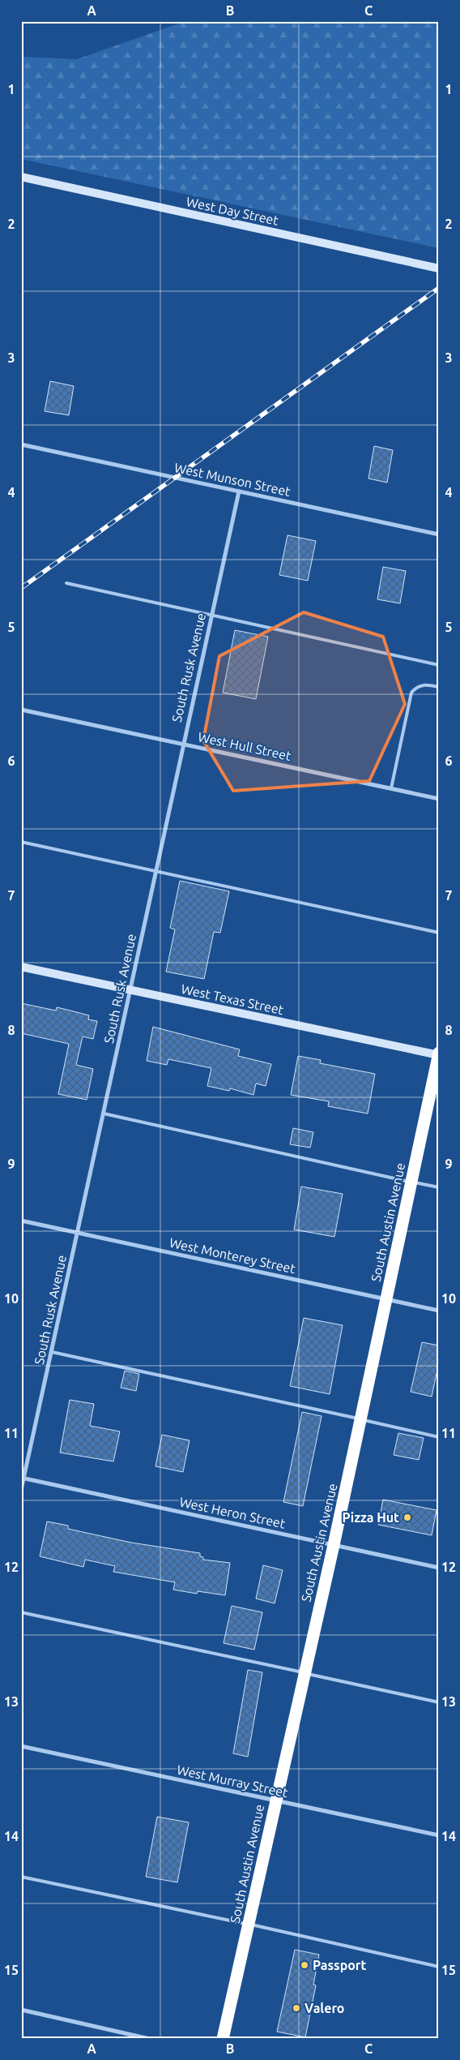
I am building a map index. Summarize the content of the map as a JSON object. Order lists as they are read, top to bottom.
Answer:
{
  "streets": {
    "highway": ["South Austin Avenue"],
    "street": [
      "West Day Street",
      "West Munson Street",
      "South Rusk Avenue",
      "West Hull Street",
      "West Texas Street",
      "West Monterey Street",
      "West Heron Street",
      "West Murray Street"
    ]
  },
  "crossings": [
    ["West Munson Street", "South Rusk Avenue"],
    ["South Rusk Avenue", "West Hull Street"],
    ["South Rusk Avenue", "West Texas Street"],
    ["South Rusk Avenue", "West Monterey Street"],
    ["South Rusk Avenue", "West Heron Street"],
    ["West Texas Street", "South Austin Avenue"],
    ["South Austin Avenue", "West Monterey Street"],
    ["South Austin Avenue", "West Heron Street"],
    ["South Austin Avenue", "West Murray Street"]
  ],
  "places": ["Pizza Hut", "Passport", "Valero"],
  "grid": {
    "columns": ["A", "B", "C"],
    "rows": [
      "1",
      "2",
      "3",
      "4",
      "5",
      "6",
      "7",
      "8",
      "9",
      "10",
      "11",
      "12",
      "13",
      "14",
      "15"
    ]
  }
}
